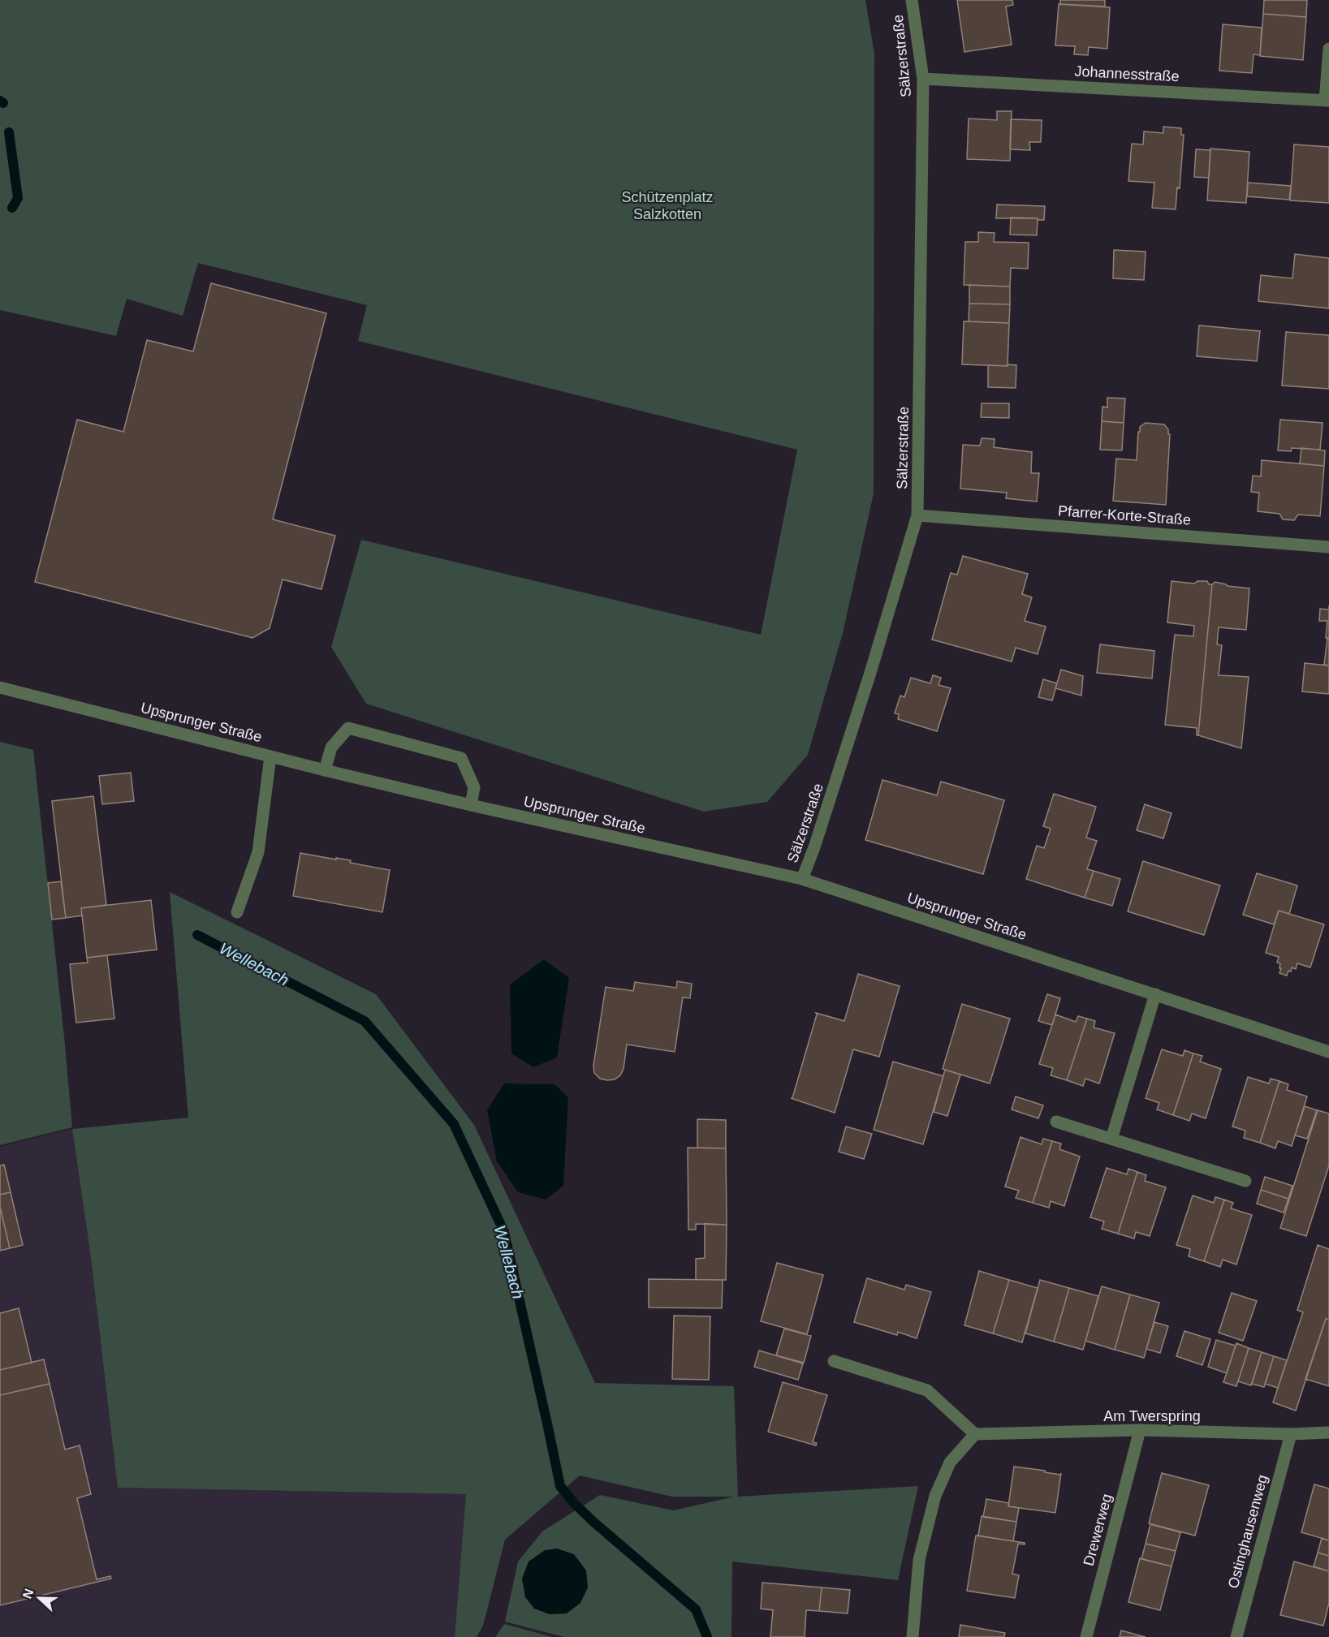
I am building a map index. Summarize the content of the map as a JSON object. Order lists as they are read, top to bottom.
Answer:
{
  "streets": {
    "street": [
      "Sälzerstraße",
      "Johannesstraße",
      "Pfarrer-Korte-Straße",
      "Upsprunger Straße",
      "Am Twerspring",
      "Drewerweg",
      "Ostinghausenweg"
    ]
  },
  "crossings": [
    ["Sälzerstraße", "Johannesstraße"],
    ["Sälzerstraße", "Pfarrer-Korte-Straße"],
    ["Sälzerstraße", "Upsprunger Straße"],
    ["Am Twerspring", "Drewerweg"],
    ["Am Twerspring", "Ostinghausenweg"]
  ],
  "water": ["Wellebach"],
  "parks": ["Schützenplatz Salzkotten"],
  "north": "left"
}
